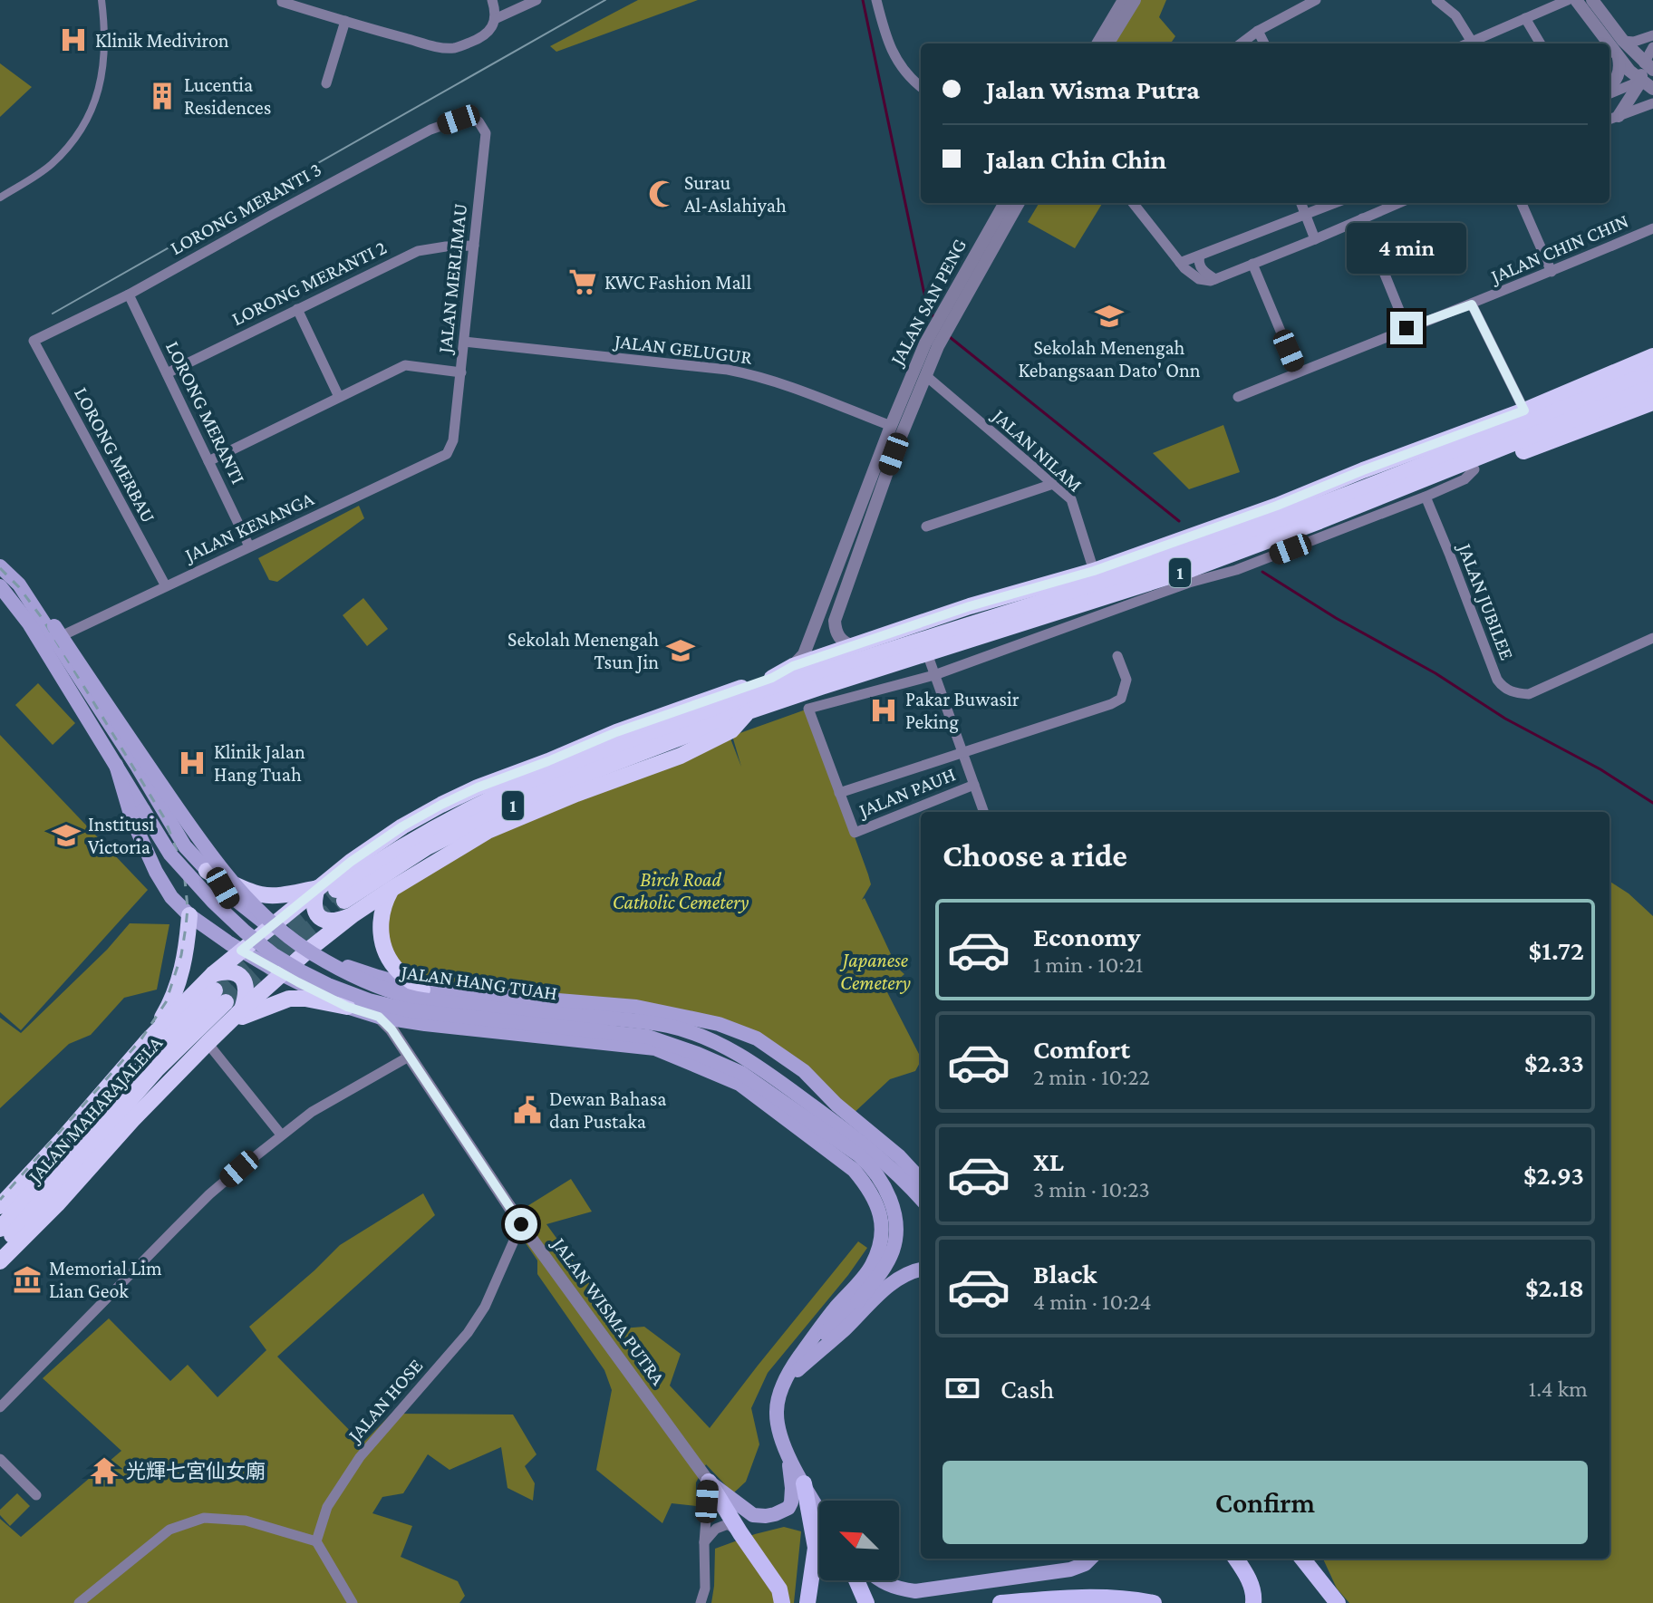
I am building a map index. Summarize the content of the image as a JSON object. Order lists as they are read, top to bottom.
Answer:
{
  "streets": {
    "highway": ["1", "JALAN MAHARAJALELA"],
    "main road": ["JALAN HANG TUAH"],
    "street": [
      "LORONG MERANTI 3",
      "JALAN CHIN CHIN",
      "JALAN MERLIMAU",
      "LORONG MERANTI 2",
      "JALAN SAN PENG",
      "JALAN GELUGUR",
      "LORONG MERANTI",
      "JALAN NILAM",
      "LORONG MERBAU",
      "JALAN KENANGA",
      "JALAN JUBILEE",
      "JALAN PAUH",
      "JALAN WISMA PUTRA",
      "JALAN HOSE"
    ]
  },
  "crossings": [
    ["LORONG MERANTI 3", "JALAN MERLIMAU"],
    ["LORONG MERANTI 3", "LORONG MERANTI"],
    ["LORONG MERANTI 3", "LORONG MERBAU"],
    ["JALAN MERLIMAU", "LORONG MERANTI 2"],
    ["JALAN MERLIMAU", "JALAN GELUGUR"],
    ["JALAN MERLIMAU", "JALAN KENANGA"],
    ["LORONG MERANTI 2", "LORONG MERANTI"],
    ["JALAN SAN PENG", "JALAN GELUGUR"],
    ["JALAN SAN PENG", "JALAN NILAM"],
    ["LORONG MERANTI", "JALAN KENANGA"],
    ["LORONG MERBAU", "JALAN KENANGA"],
    ["JALAN KENANGA", "JALAN HANG TUAH"],
    ["1", "JALAN PAUH"],
    ["JALAN HANG TUAH", "JALAN WISMA PUTRA"],
    ["JALAN WISMA PUTRA", "JALAN HOSE"]
  ],
  "parks": ["Birch Road Catholic Cemetery", "Japanese Cemetery"],
  "places": {
    "hospital": ["Klinik Mediviron", "Pakar Buwasir Peking", "Klinik Jalan Hang Tuah"],
    "building": ["Lucentia Residences"],
    "mosque": ["Surau Al-Aslahiyah"],
    "supermarket": ["KWC Fashion Mall"],
    "school or university": ["Sekolah Menengah Kebangsaan Dato' Onn", "Sekolah Menengah Tsun Jin", "Institusi Victoria"],
    "public building": ["Dewan Bahasa dan Pustaka"],
    "museum": ["Memorial Lim Lian Geok"],
    "temple": ["光輝七宮仙女廟"]
  },
  "north": "top left",
  "page": {
    "banner": ["Jalan Wisma Putra", "Jalan Chin Chin"],
    "bubble": "4 min",
    "heading": "Choose a ride",
    "list": [
      {
        "name": "Economy",
        "note": "1 min · 10:21",
        "value": "$1.72"
      },
      {
        "name": "Comfort",
        "note": "2 min · 10:22",
        "value": "$2.33"
      },
      {
        "name": "XL",
        "note": "3 min · 10:23",
        "value": "$2.93"
      },
      {
        "name": "Black",
        "note": "4 min · 10:24",
        "value": "$2.18"
      }
    ],
    "pay": ["Cash", "1.4 km"],
    "buttons": "Confirm"
  }
}
